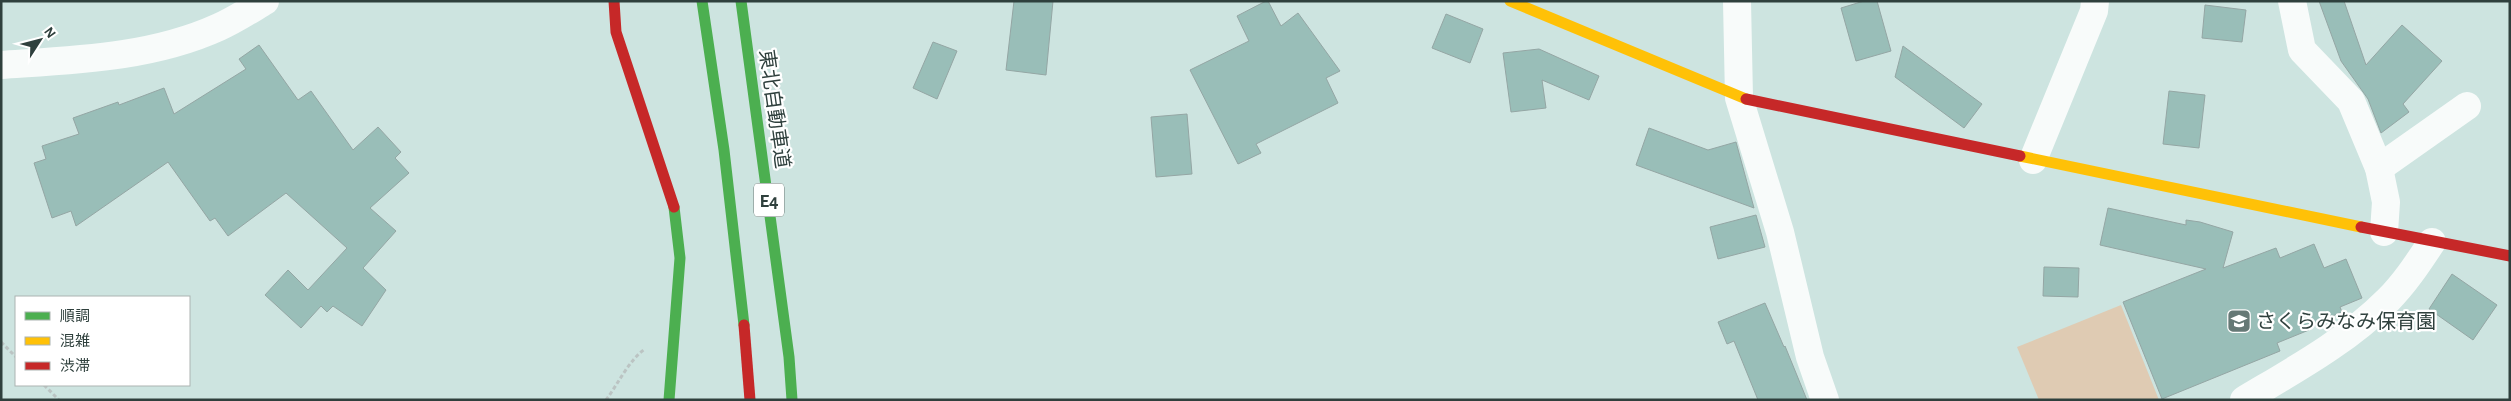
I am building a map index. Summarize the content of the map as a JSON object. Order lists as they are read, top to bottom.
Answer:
{
  "streets": {
    "main road": ["東北自動車道", "E4"]
  },
  "places": {
    "school or university": ["さくらみなみ保育園"]
  },
  "legend": ["順調", "混雑", "渋滞"],
  "north": "top right"
}
